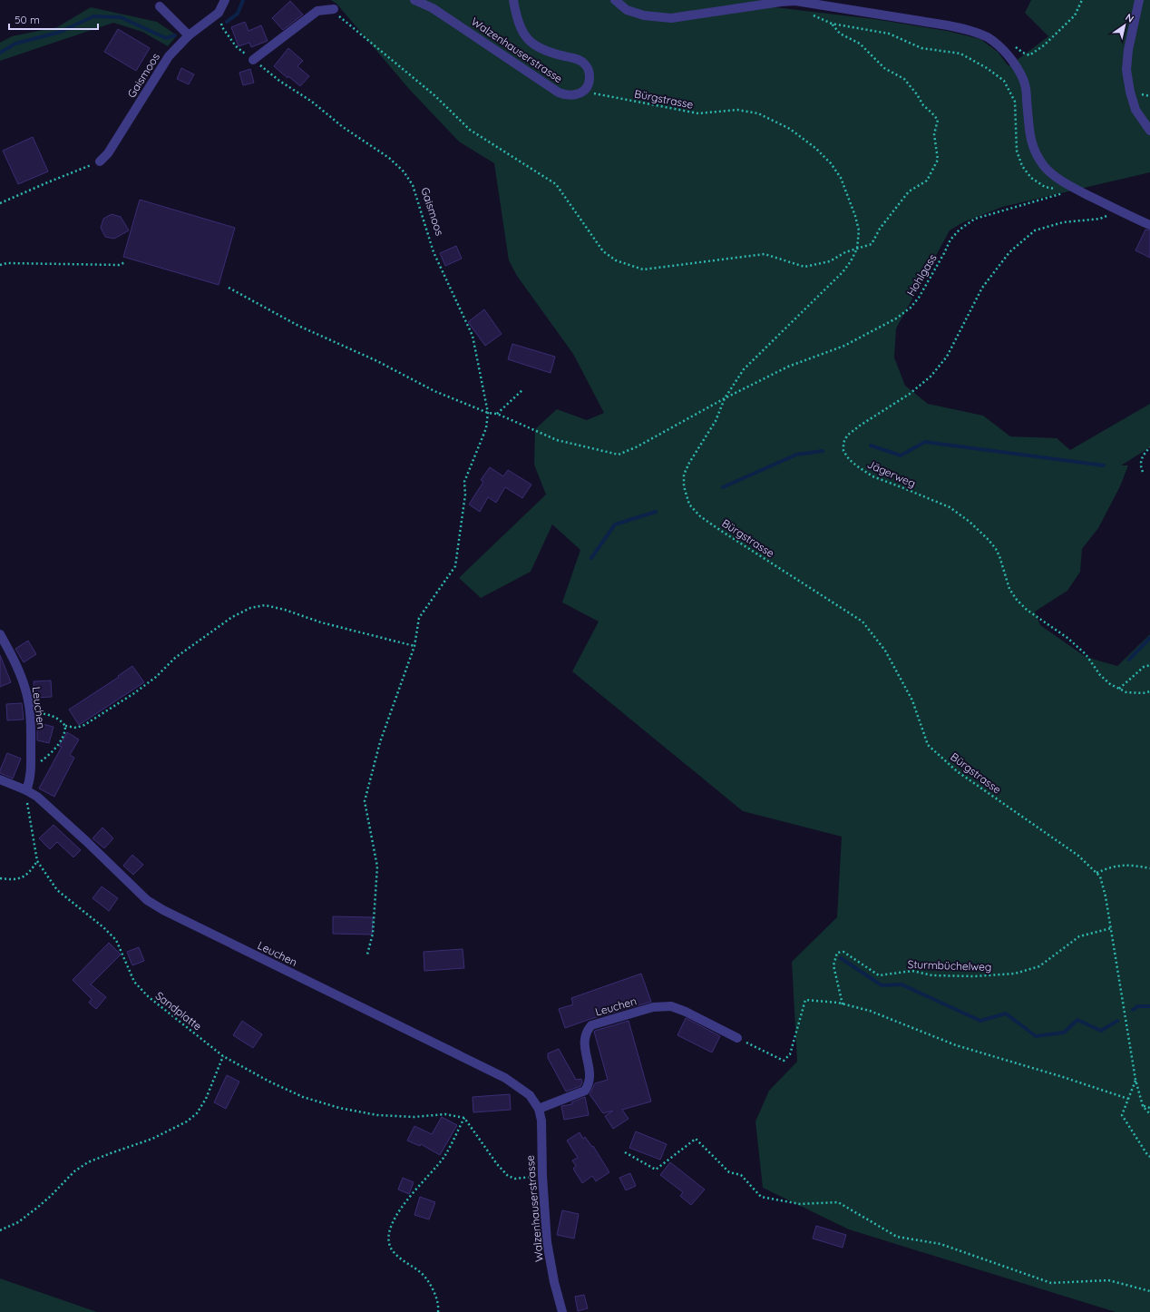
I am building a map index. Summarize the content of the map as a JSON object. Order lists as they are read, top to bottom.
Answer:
{
  "streets": {
    "street": ["Walzenhauserstrasse", "Gaismoos", "Leuchen"],
    "path": [
      "Bürgstrasse",
      "Hohlgass",
      "Jägerweg",
      "Sturmbüchelweg",
      "Sandplatte"
    ]
  },
  "crossings": [
    ["Walzenhauserstrasse", "Bürgstrasse"],
    ["Walzenhauserstrasse", "Leuchen"],
    ["Gaismoos", "Hohlgass"],
    ["Bürgstrasse", "Hohlgass"],
    ["Bürgstrasse", "Sturmbüchelweg"]
  ],
  "scale_bar": "50 m",
  "north": "top right"
}
